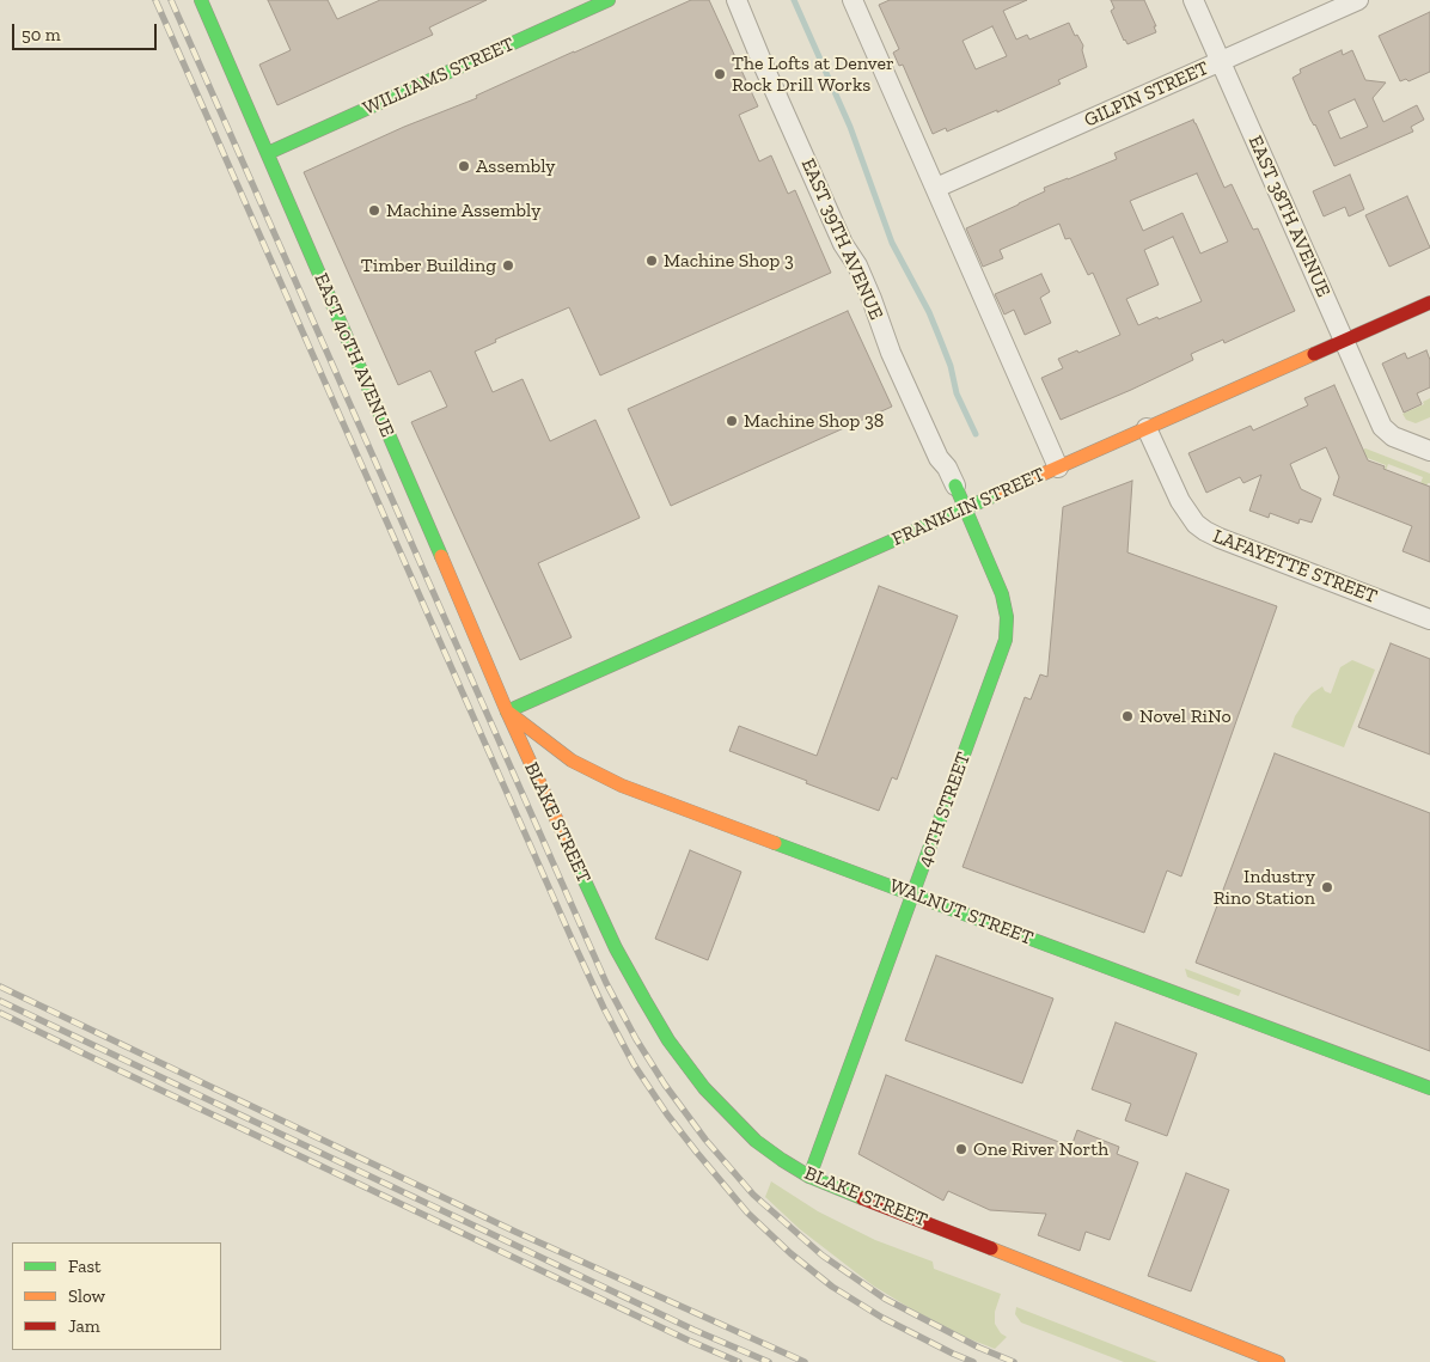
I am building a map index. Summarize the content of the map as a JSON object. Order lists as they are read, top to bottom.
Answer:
{
  "streets": {
    "street": [
      "WILLIAMS STREET",
      "GILPIN STREET",
      "EAST 38TH AVENUE",
      "EAST 39TH AVENUE",
      "EAST 40TH AVENUE",
      "FRANKLIN STREET",
      "LAFAYETTE STREET",
      "40TH STREET",
      "BLAKE STREET",
      "WALNUT STREET"
    ]
  },
  "crossings": [
    ["WILLIAMS STREET", "EAST 40TH AVENUE"],
    ["GILPIN STREET", "EAST 38TH AVENUE"],
    ["EAST 38TH AVENUE", "FRANKLIN STREET"],
    ["EAST 39TH AVENUE", "FRANKLIN STREET"],
    ["EAST 39TH AVENUE", "40TH STREET"],
    ["EAST 40TH AVENUE", "FRANKLIN STREET"],
    ["EAST 40TH AVENUE", "BLAKE STREET"],
    ["EAST 40TH AVENUE", "WALNUT STREET"],
    ["FRANKLIN STREET", "LAFAYETTE STREET"],
    ["FRANKLIN STREET", "40TH STREET"],
    ["FRANKLIN STREET", "BLAKE STREET"],
    ["FRANKLIN STREET", "WALNUT STREET"],
    ["40TH STREET", "BLAKE STREET"],
    ["40TH STREET", "WALNUT STREET"],
    ["BLAKE STREET", "WALNUT STREET"]
  ],
  "places": [
    "The Lofts at Denver Rock Drill Works",
    "Assembly",
    "Machine Assembly",
    "Machine Shop 3",
    "Timber Building",
    "Machine Shop 38",
    "Novel RiNo",
    "Industry Rino Station",
    "One River North"
  ],
  "legend": ["Fast", "Slow", "Jam"],
  "scale_bar": "50 m"
}
